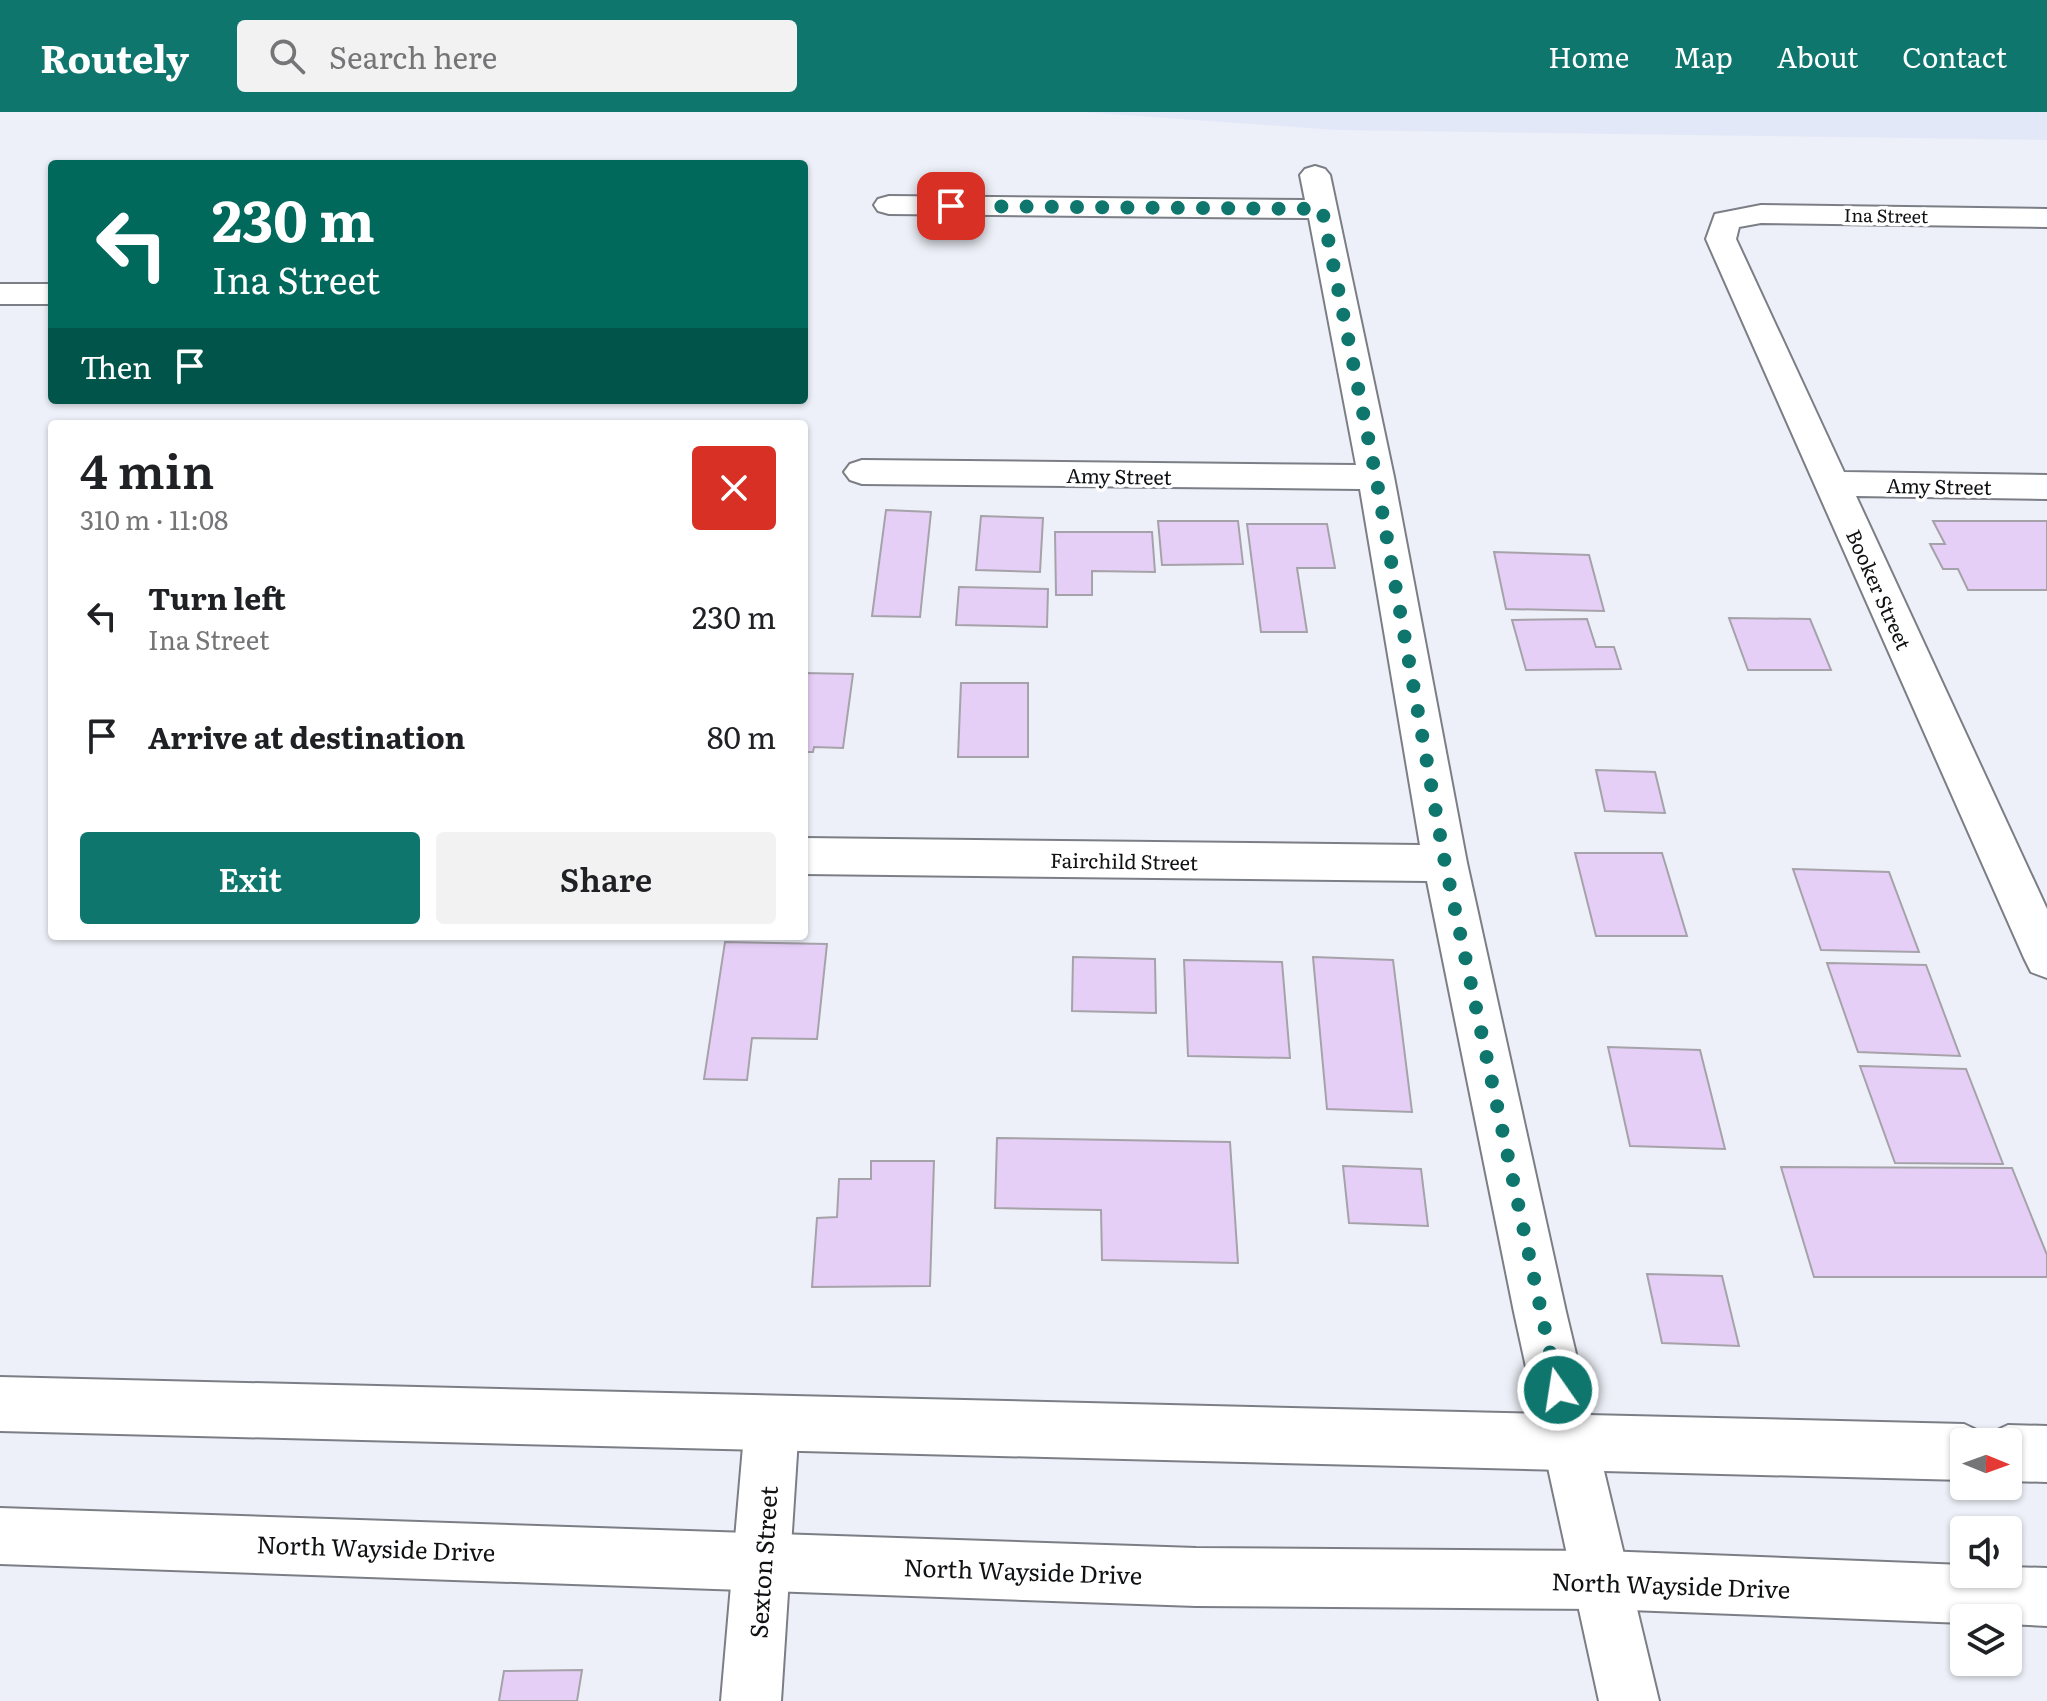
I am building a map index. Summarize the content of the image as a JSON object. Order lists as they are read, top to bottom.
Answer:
{
  "streets": {
    "street": [
      "Ina Street",
      "Amy Street",
      "Booker Street",
      "Fairchild Street",
      "North Wayside Drive",
      "Sexton Street"
    ]
  },
  "crossings": [
    ["Ina Street", "Booker Street"],
    ["Amy Street", "Booker Street"],
    ["North Wayside Drive", "Sexton Street"]
  ],
  "north": "right",
  "page": {
    "header": "Routely",
    "search": "Search here",
    "nav": [
      "Home",
      "Map",
      "About",
      "Contact"
    ],
    "turn": ["230 m", "Ina Street"],
    "then": "Then",
    "heading": ["4 min", "310 m · 11:08"],
    "list": [
      {
        "name": "Turn left",
        "note": "Ina Street",
        "value": "230 m"
      },
      {
        "name": "Arrive at destination",
        "value": "80 m"
      }
    ],
    "buttons": ["Exit", "Share"]
  }
}
